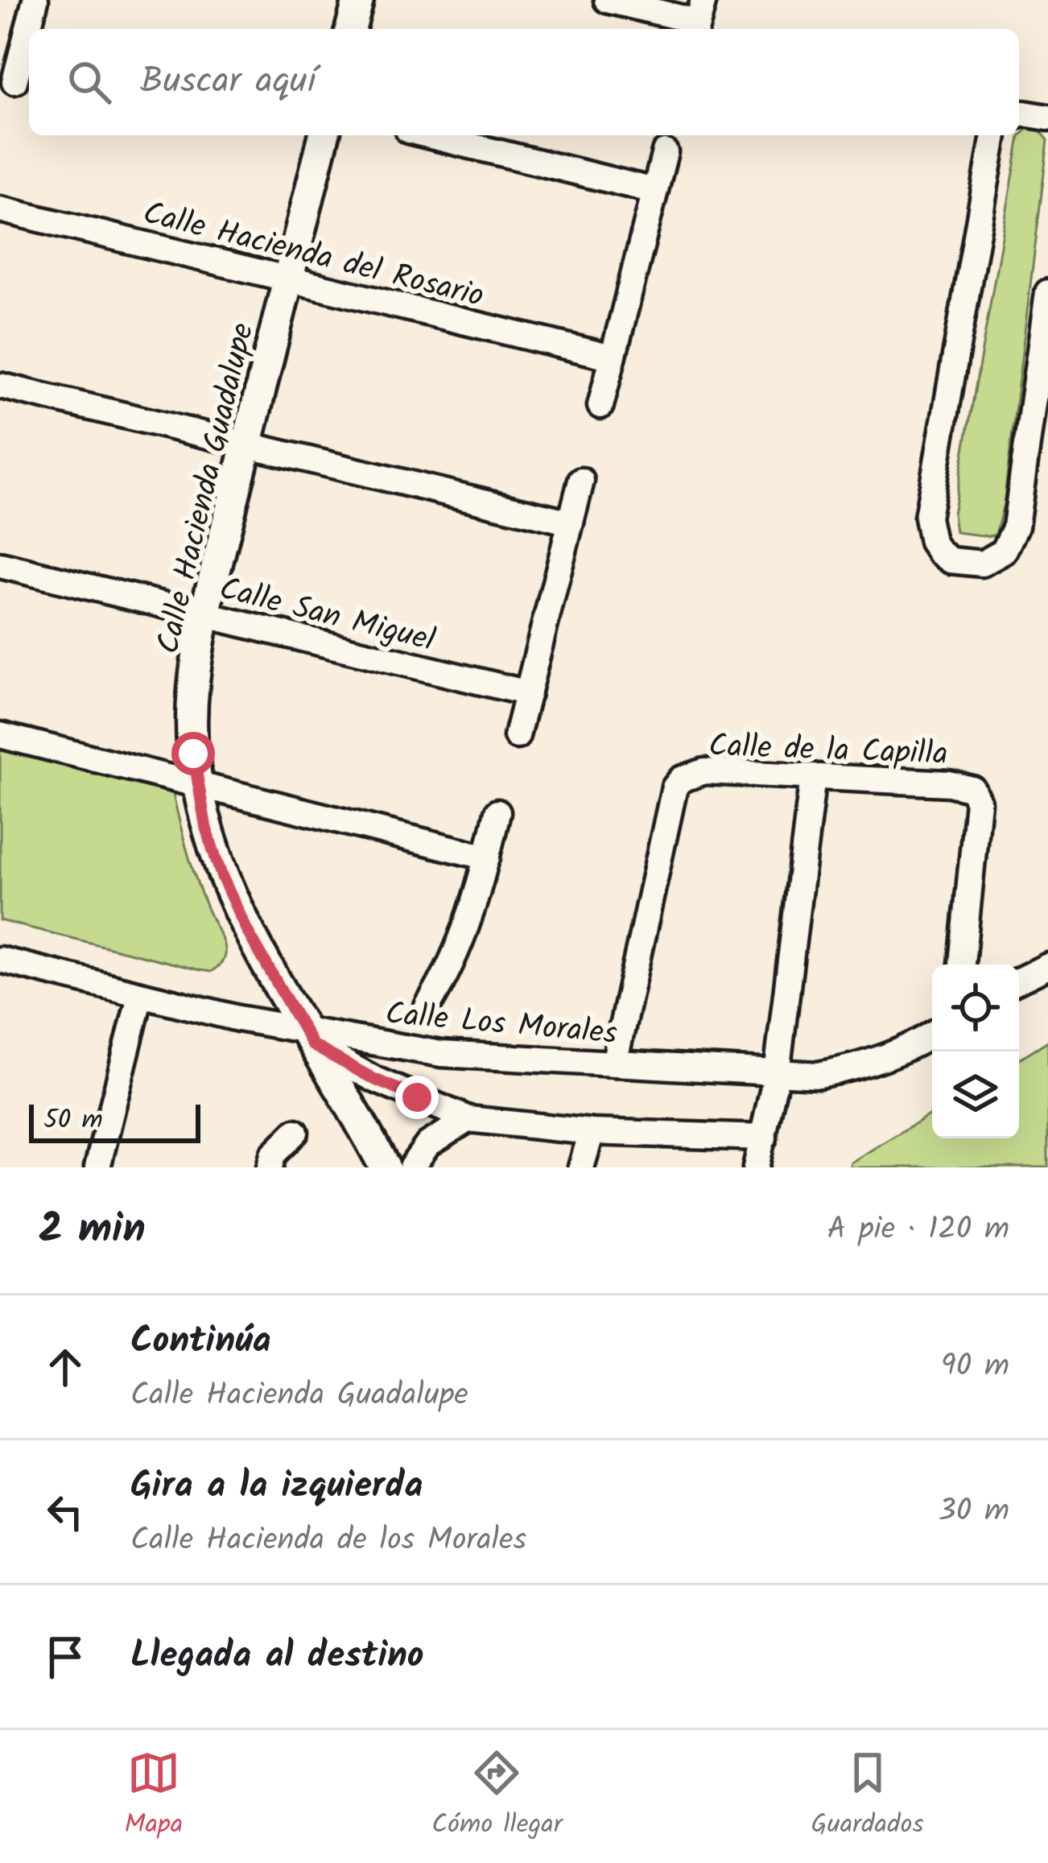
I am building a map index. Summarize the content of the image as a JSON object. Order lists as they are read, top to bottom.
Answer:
{
  "streets": {
    "street": [
      "Calle Hacienda del Rosario",
      "Calle Hacienda Guadalupe",
      "Calle San Miguel",
      "Calle de la Capilla",
      "Calle Los Morales"
    ]
  },
  "crossings": [
    ["Calle Hacienda del Rosario", "Calle Hacienda Guadalupe"],
    ["Calle Hacienda Guadalupe", "Calle San Miguel"],
    ["Calle Hacienda Guadalupe", "Calle Los Morales"],
    ["Calle de la Capilla", "Calle Los Morales"]
  ],
  "scale_bar": "50 m",
  "page": {
    "search": "Buscar aquí",
    "scale": "50 m",
    "heading": ["2 min", "A pie · 120 m"],
    "list": [
      ["Continúa", "Calle Hacienda Guadalupe", "90 m"],
      ["Gira a la izquierda", "Calle Hacienda de los Morales", "30 m"],
      "Llegada al destino"
    ],
    "nav": ["Mapa", "Cómo llegar", "Guardados"]
  }
}
